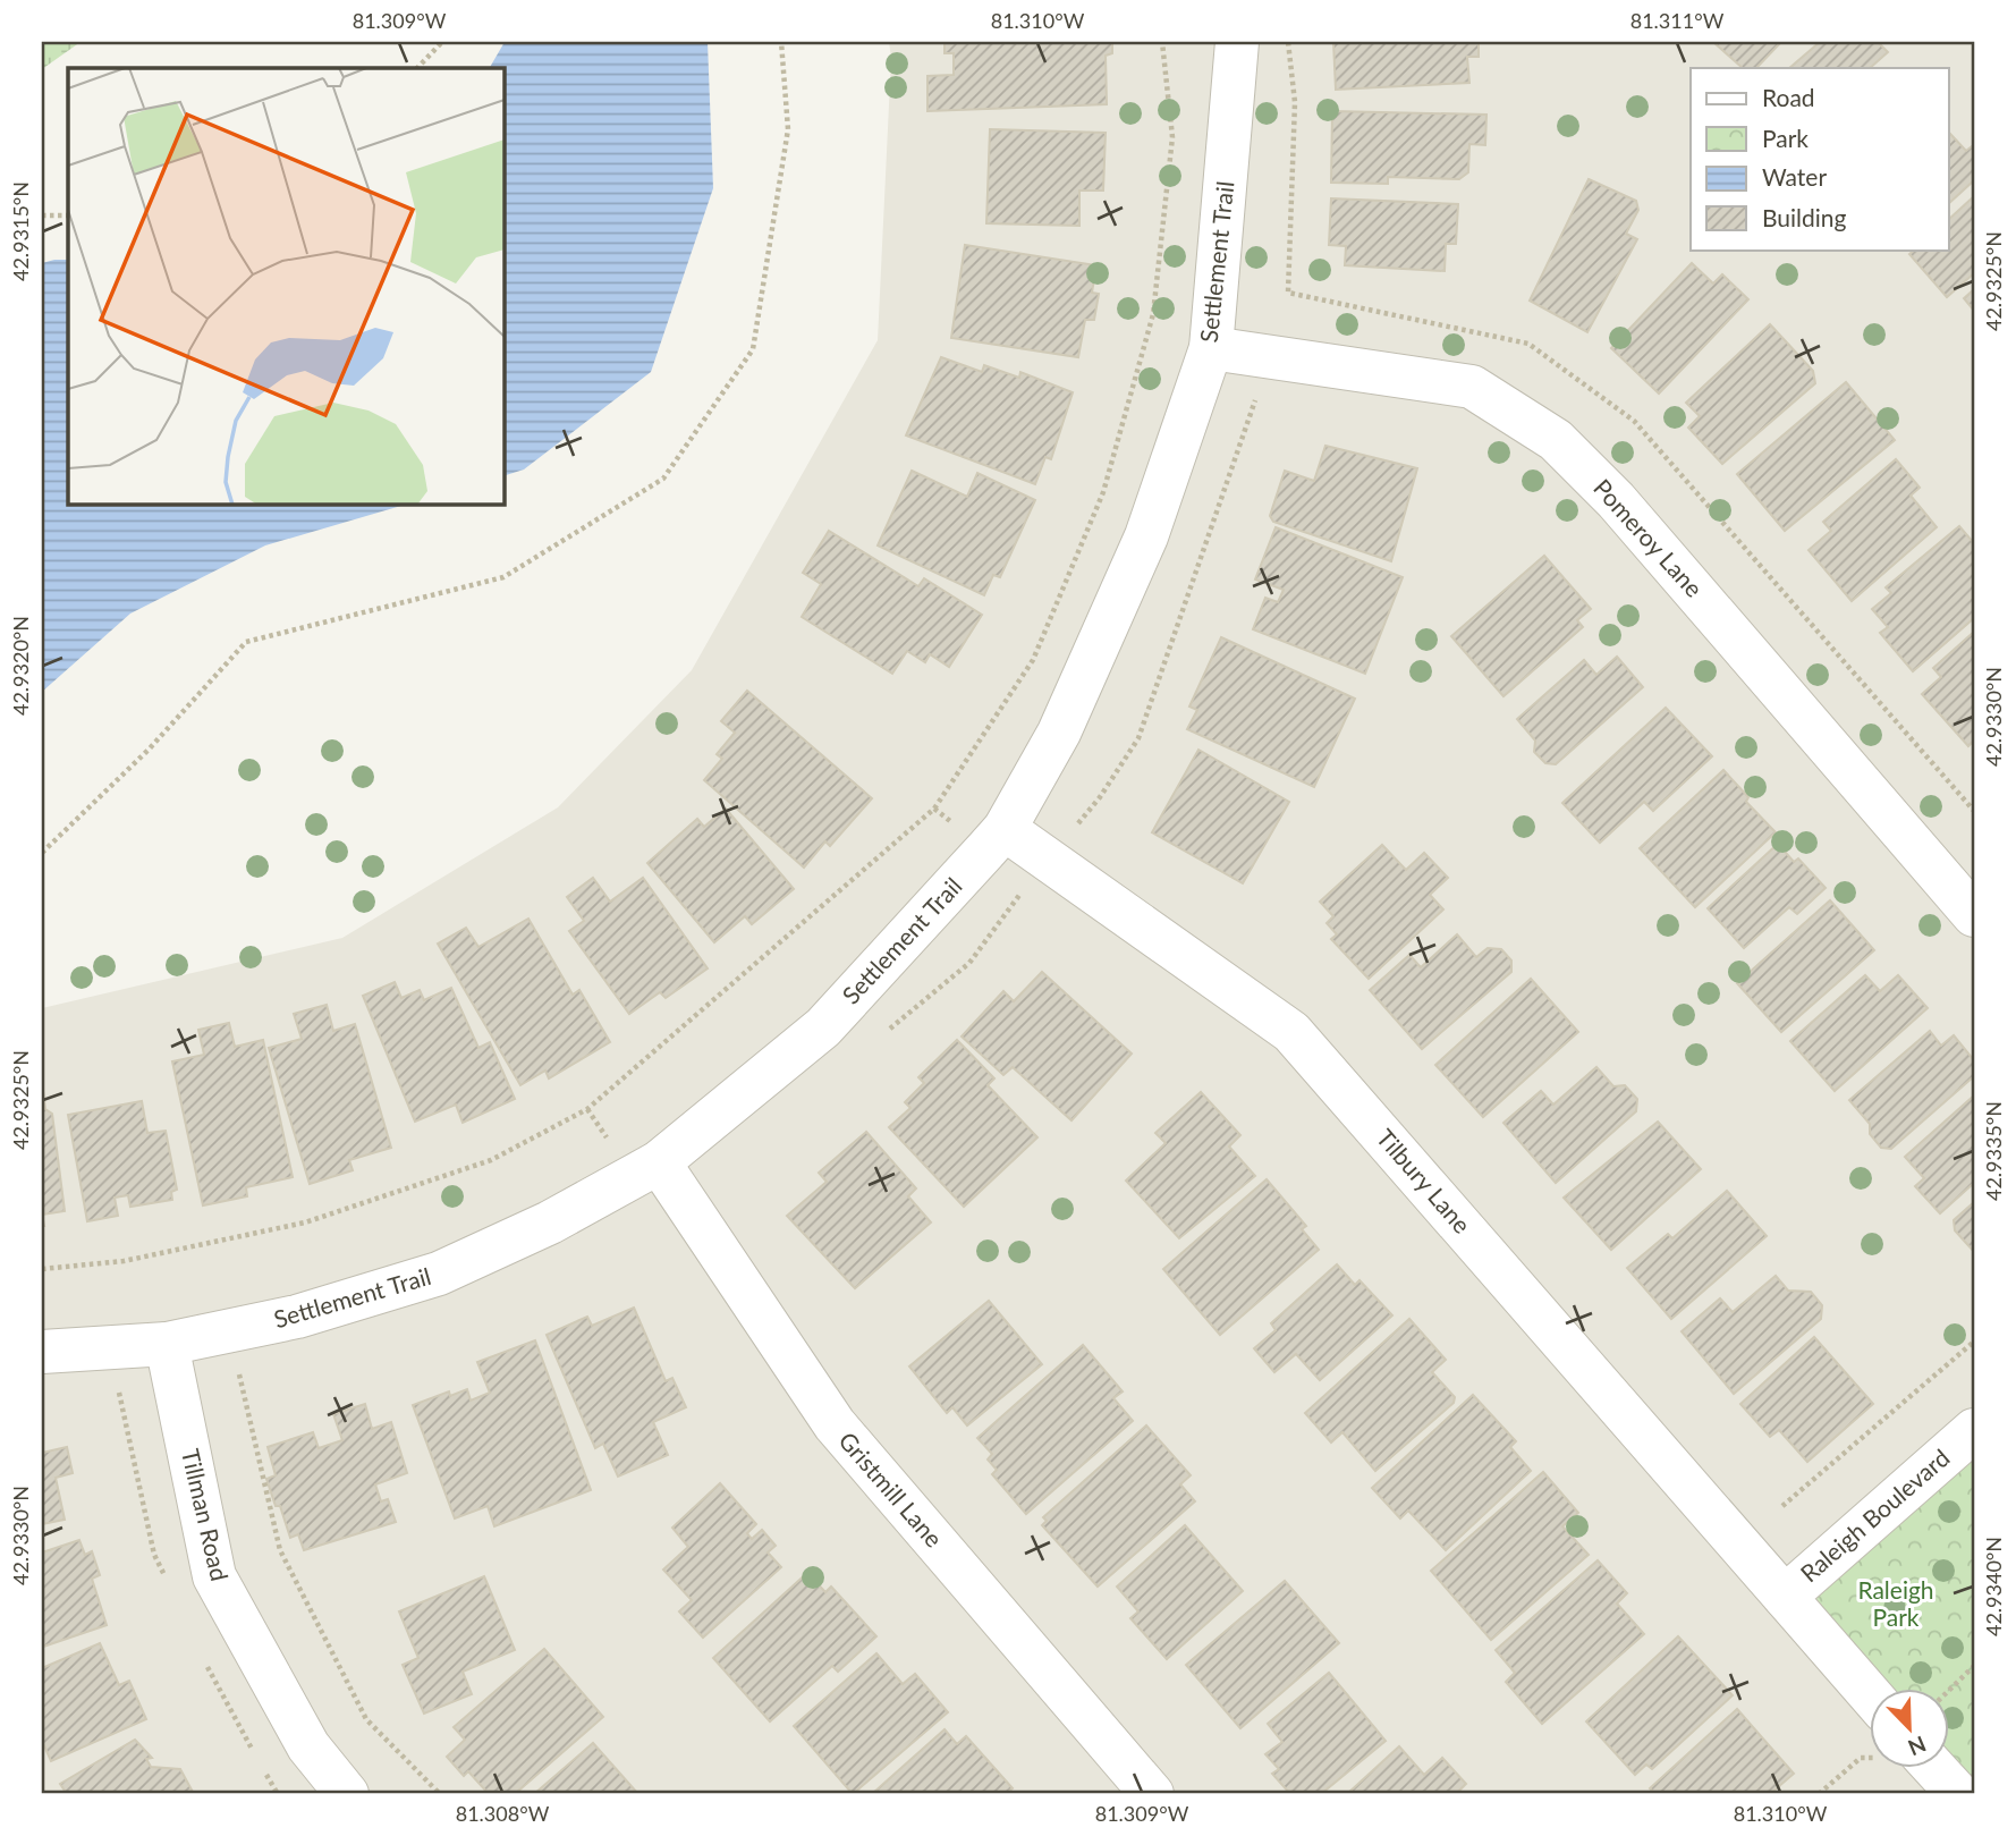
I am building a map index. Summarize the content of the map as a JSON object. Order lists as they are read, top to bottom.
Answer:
{
  "streets": {
    "street": [
      "Settlement Trail",
      "Pomeroy Lane",
      "Tilbury Lane",
      "Gristmill Lane",
      "Tillman Road",
      "Raleigh Boulevard"
    ]
  },
  "crossings": [
    ["Settlement Trail", "Pomeroy Lane"],
    ["Settlement Trail", "Tilbury Lane"],
    ["Settlement Trail", "Gristmill Lane"],
    ["Settlement Trail", "Tillman Road"],
    ["Tilbury Lane", "Raleigh Boulevard"]
  ],
  "parks": ["Raleigh Park"],
  "legend": [
    "Road",
    "Park",
    "Water",
    "Building"
  ],
  "north": "bottom right",
  "coordinates": [
    "81.309°W",
    "81.310°W",
    "81.311°W",
    "42.9315°N",
    "42.9325°N",
    "42.9320°N",
    "42.9330°N",
    "42.9335°N",
    "42.9340°N",
    "81.308°W"
  ]
}
